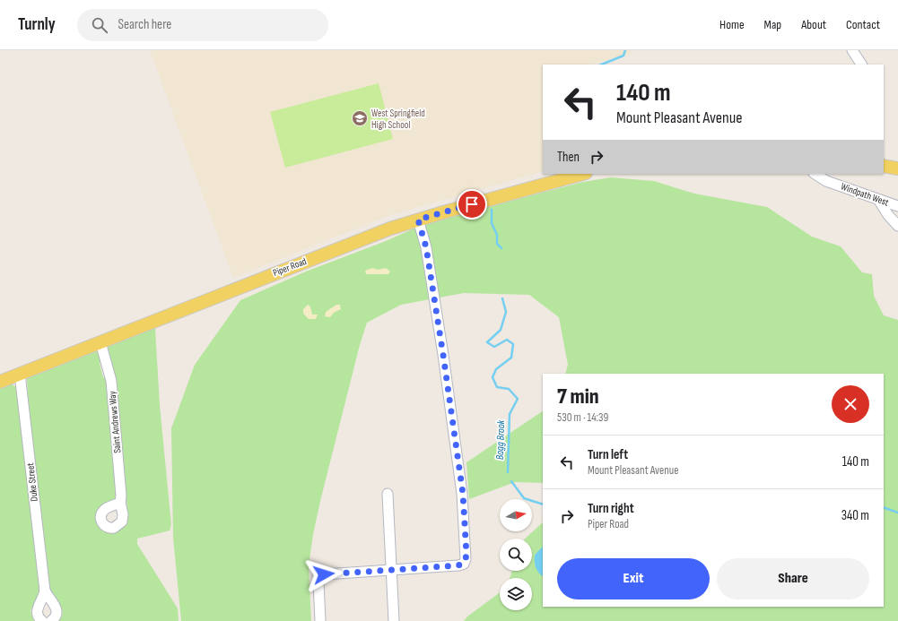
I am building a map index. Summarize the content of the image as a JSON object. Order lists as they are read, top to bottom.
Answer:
{
  "streets": {
    "main road": ["Piper Road"],
    "street": ["Windpath West", "Saint Andrews Way", "Duke Street"]
  },
  "crossings": [
    ["Piper Road", "Saint Andrews Way"],
    ["Piper Road", "Duke Street"]
  ],
  "water": ["Bagg Brook"],
  "places": {
    "school or university": ["West Springfield High School"]
  },
  "north": "right",
  "page": {
    "header": "Turnly",
    "search": "Search here",
    "nav": [
      "Home",
      "Map",
      "About",
      "Contact"
    ],
    "turn": ["140 m", "Mount Pleasant Avenue"],
    "then": "Then",
    "heading": ["7 min", "530 m · 14:39"],
    "list": [
      {
        "name": "Turn left",
        "note": "Mount Pleasant Avenue",
        "value": "140 m"
      },
      {
        "name": "Turn right",
        "note": "Piper Road",
        "value": "340 m"
      }
    ],
    "buttons": ["Exit", "Share"]
  }
}
